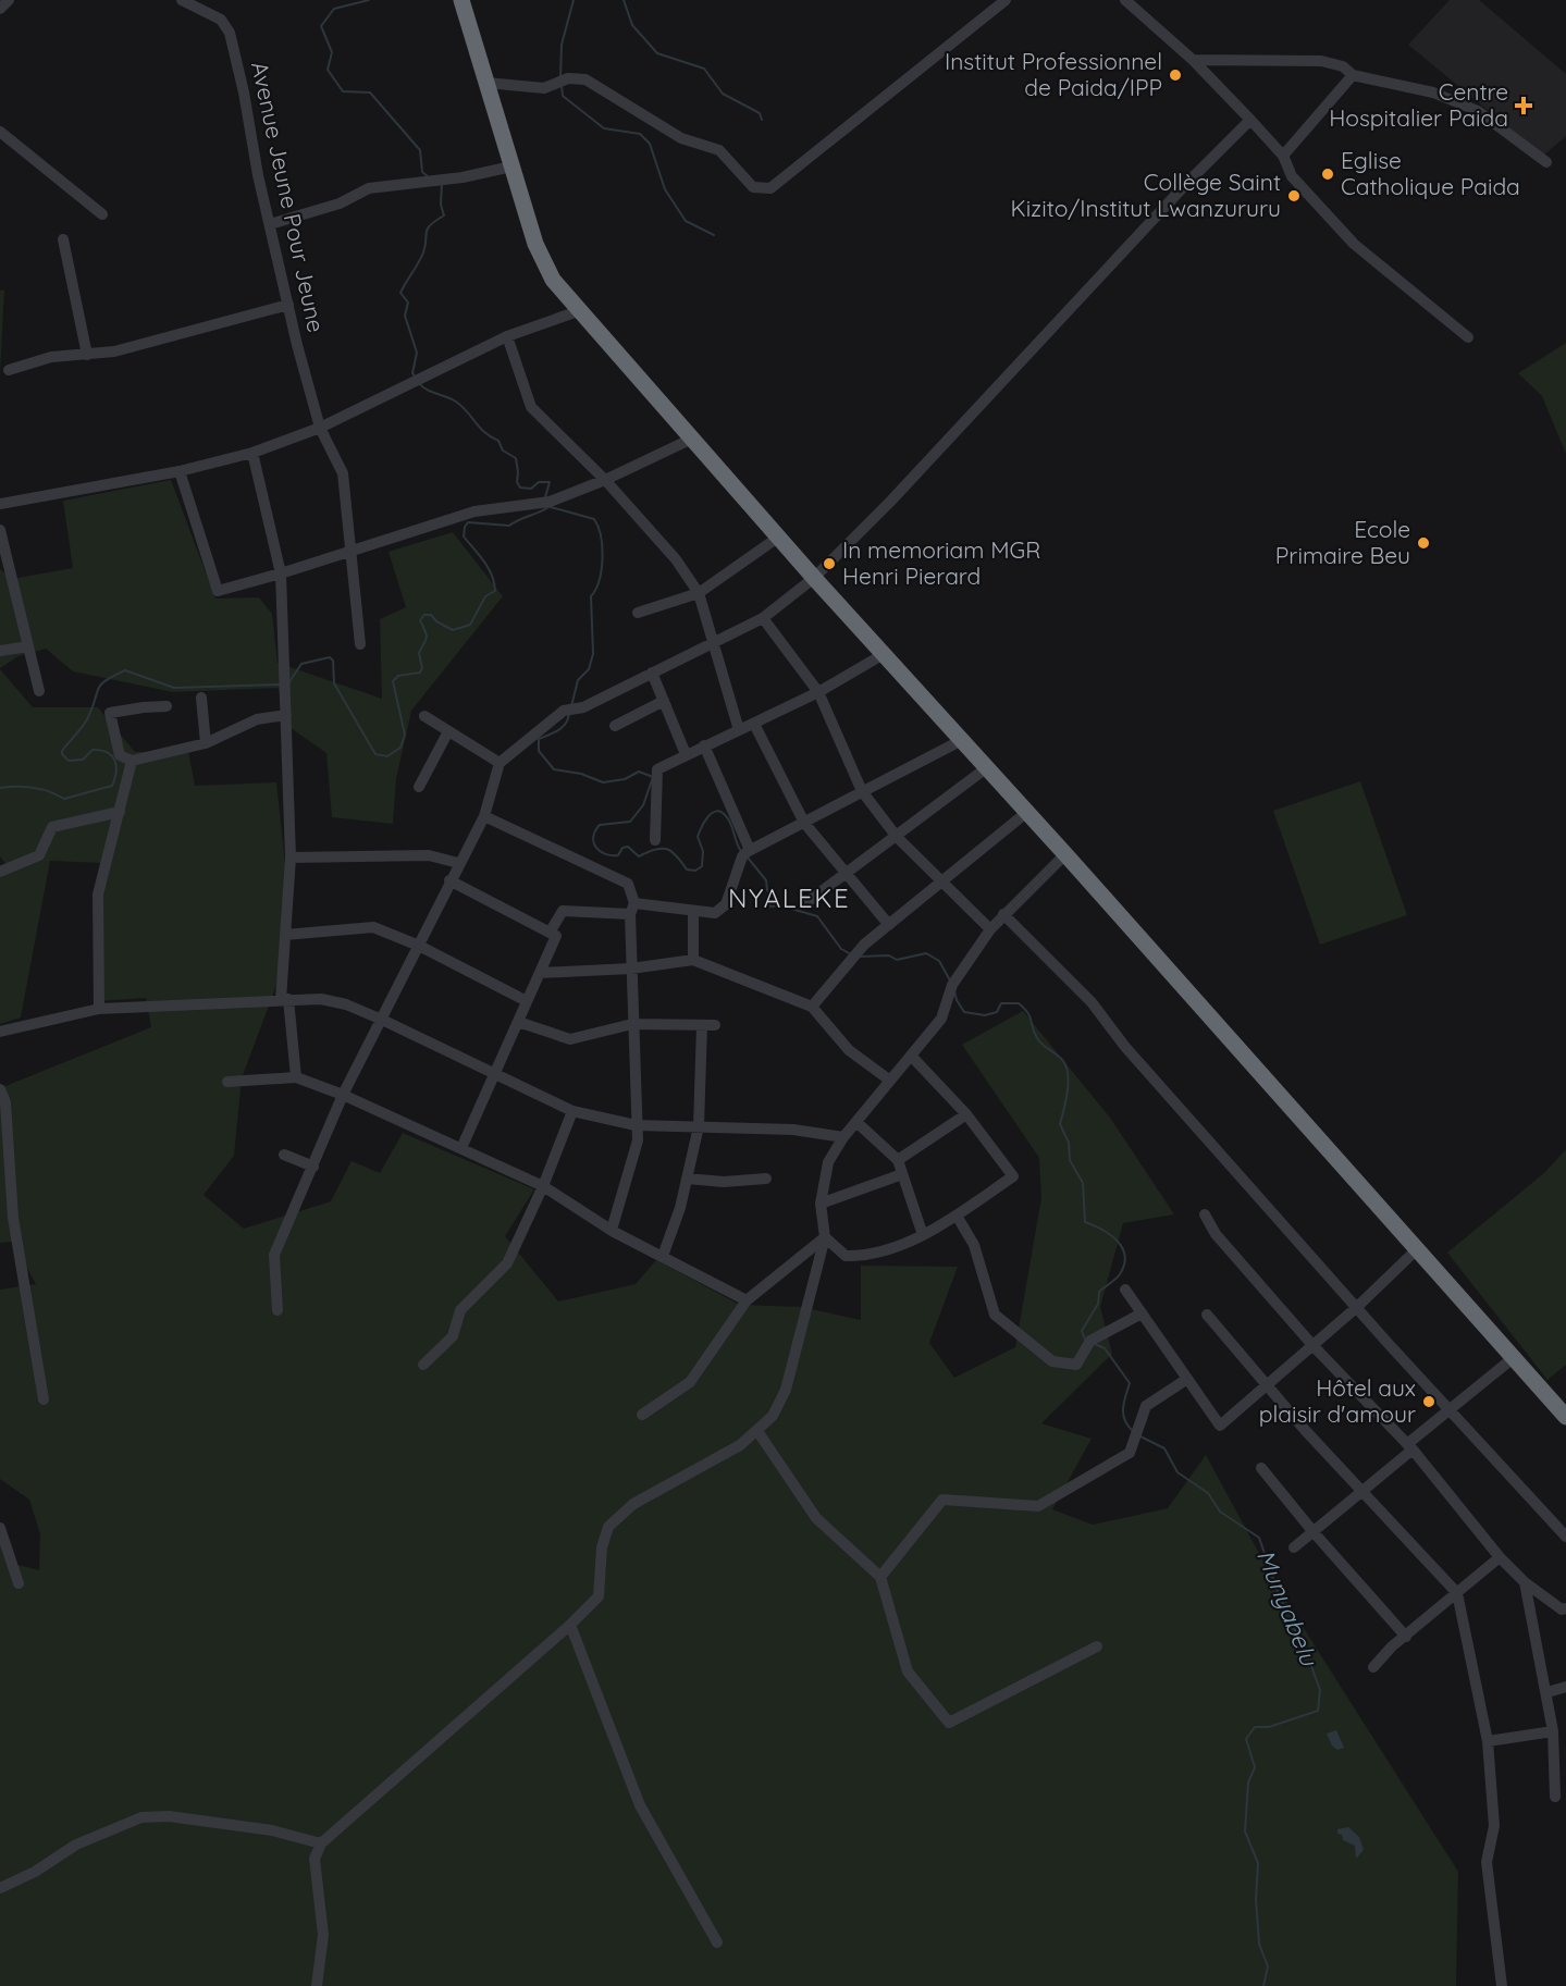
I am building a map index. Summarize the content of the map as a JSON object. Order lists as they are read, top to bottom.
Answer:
{
  "streets": {
    "street": ["Avenue Jeune Pour Jeune"]
  },
  "districts": ["NYALEKE"],
  "water": ["Munyabelu"],
  "places": {
    "other": [
      "Institut Professionnel de Paida/IPP",
      "Eglise Catholique Paida",
      "Collège Saint Kizito/Institut Lwanzururu",
      "Ecole Primaire Beu",
      "In memoriam MGR Henri Pierard",
      "Hôtel aux plaisir d'amour"
    ],
    "health": ["Centre Hospitalier Paida"]
  }
}
